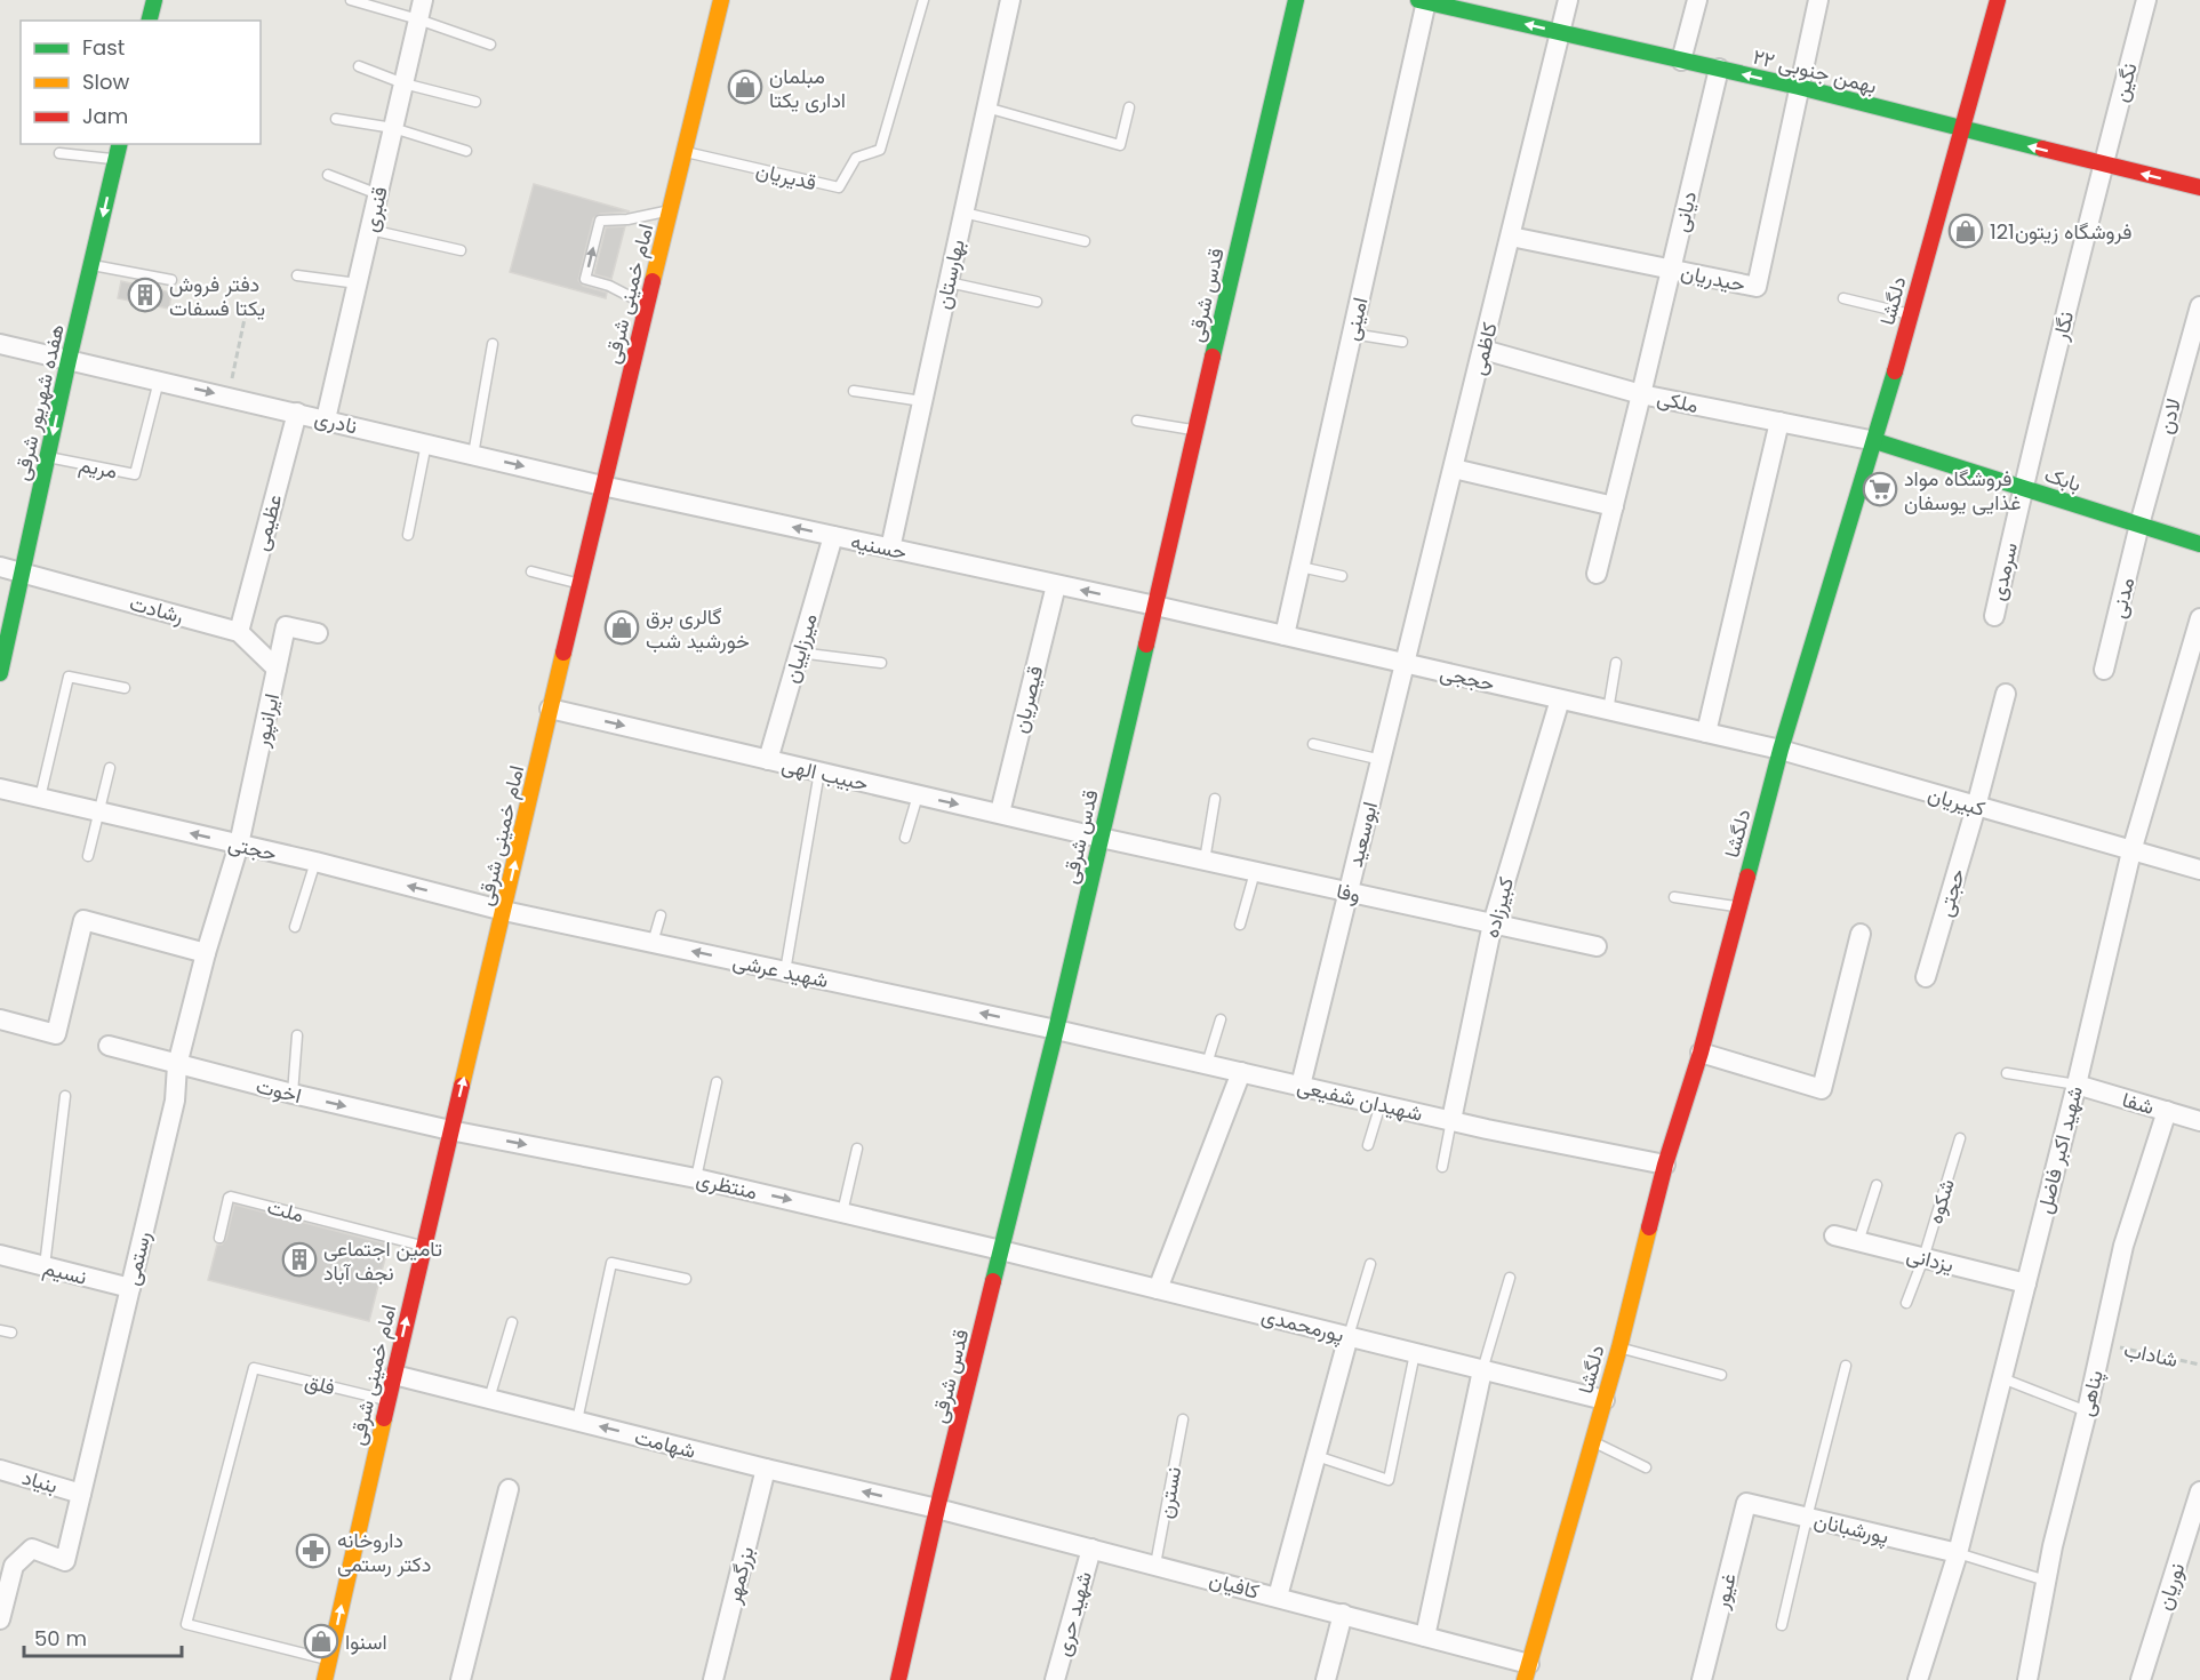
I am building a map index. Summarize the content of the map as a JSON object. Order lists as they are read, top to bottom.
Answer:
{
  "streets": {
    "street": [
      "۲۲ بهمن جنوبی",
      "نگین",
      "قنبری",
      "دیانی",
      "بهارستان",
      "حیدریان",
      "امام خمینی شرقی",
      "قدس شرقی",
      "دلگشا",
      "امینی",
      "نگار",
      "کاظمی",
      "ملکی",
      "هفده شهریور شرقی",
      "لادن",
      "نادری",
      "بابک",
      "عظیمی",
      "حسنیه",
      "سرمدی",
      "مدنی",
      "رشادت",
      "میرزاییان",
      "حججی",
      "قیصریان",
      "ایرانپور",
      "حبیب الهی",
      "کبیریان",
      "ابوسعید",
      "حجتی",
      "وفا",
      "کبیرزاده",
      "شهید عرشی",
      "اخوت",
      "شهیدان شفیعی",
      "شفا",
      "شهید اکبر فاضل",
      "منتظری",
      "رستمی",
      "یزدانی",
      "نسیم",
      "پورمحمدی",
      "پناهی",
      "شهامت",
      "بنیاد",
      "پورشبانان",
      "بزرگمهر",
      "کافیان",
      "نوریان",
      "غیور",
      "شهید حری"
    ],
    "lane": [
      "قدیریان",
      "مریم",
      "شکوه",
      "ملت",
      "فلق",
      "نسترن"
    ],
    "path": ["شاداب"]
  },
  "crossings": [
    ["۲۲ بهمن جنوبی", "نگین"],
    ["۲۲ بهمن جنوبی", "دیانی"],
    ["۲۲ بهمن جنوبی", "حیدریان"],
    ["۲۲ بهمن جنوبی", "دلگشا"],
    ["۲۲ بهمن جنوبی", "امینی"],
    ["۲۲ بهمن جنوبی", "نگار"],
    ["۲۲ بهمن جنوبی", "کاظمی"],
    ["نگین", "نگار"],
    ["قدیریان", "امام خمینی شرقی"],
    ["قنبری", "نادری"],
    ["دیانی", "حیدریان"],
    ["دیانی", "ملکی"],
    ["بهارستان", "حسنیه"],
    ["حیدریان", "کاظمی"],
    ["امام خمینی شرقی", "نادری"],
    ["امام خمینی شرقی", "حسنیه"],
    ["امام خمینی شرقی", "حبیب الهی"],
    ["امام خمینی شرقی", "حجتی"],
    ["امام خمینی شرقی", "شهید عرشی"],
    ["امام خمینی شرقی", "اخوت"],
    ["امام خمینی شرقی", "منتظری"],
    ["امام خمینی شرقی", "ملت"],
    ["امام خمینی شرقی", "فلق"],
    ["امام خمینی شرقی", "شهامت"],
    ["قدس شرقی", "حسنیه"],
    ["قدس شرقی", "حججی"],
    ["قدس شرقی", "حبیب الهی"],
    ["قدس شرقی", "وفا"],
    ["قدس شرقی", "شهید عرشی"],
    ["قدس شرقی", "شهیدان شفیعی"],
    ["قدس شرقی", "منتظری"],
    ["قدس شرقی", "پورمحمدی"],
    ["قدس شرقی", "شهامت"],
    ["قدس شرقی", "کافیان"],
    ["دلگشا", "ملکی"],
    ["دلگشا", "بابک"],
    ["دلگشا", "حججی"],
    ["دلگشا", "کبیریان"],
    ["دلگشا", "شهیدان شفیعی"],
    ["دلگشا", "پورمحمدی"],
    ["دلگشا", "کافیان"],
    ["امینی", "حججی"],
    ["نگار", "بابک"],
    ["نگار", "سرمدی"],
    ["کاظمی", "ملکی"],
    ["کاظمی", "حججی"],
    ["کاظمی", "ابوسعید"],
    ["ملکی", "بابک"],
    ["هفده شهریور شرقی", "نادری"],
    ["هفده شهریور شرقی", "مریم"],
    ["هفده شهریور شرقی", "رشادت"],
    ["لادن", "بابک"],
    ["لادن", "مدنی"],
    ["نادری", "مریم"],
    ["نادری", "عظیمی"],
    ["نادری", "حسنیه"],
    ["بابک", "سرمدی"],
    ["بابک", "مدنی"],
    ["عظیمی", "رشادت"],
    ["حسنیه", "میرزاییان"],
    ["حسنیه", "حججی"],
    ["حسنیه", "قیصریان"],
    ["رشادت", "ایرانپور"],
    ["میرزاییان", "حبیب الهی"],
    ["حججی", "کبیریان"],
    ["حججی", "ابوسعید"],
    ["حججی", "کبیرزاده"],
    ["قیصریان", "حبیب الهی"],
    ["ایرانپور", "حجتی"],
    ["ایرانپور", "رستمی"],
    ["حبیب الهی", "وفا"],
    ["کبیریان", "حجتی"],
    ["کبیریان", "شهید اکبر فاضل"],
    ["ابوسعید", "وفا"],
    ["ابوسعید", "شهیدان شفیعی"],
    ["حجتی", "شهید عرشی"],
    ["حجتی", "رستمی"],
    ["وفا", "کبیرزاده"],
    ["کبیرزاده", "شهیدان شفیعی"],
    ["شهید عرشی", "شهیدان شفیعی"],
    ["اخوت", "منتظری"],
    ["اخوت", "رستمی"],
    ["شفا", "شهید اکبر فاضل"],
    ["شفا", "پناهی"],
    ["شهید اکبر فاضل", "یزدانی"],
    ["شهید اکبر فاضل", "پورشبانان"],
    ["منتظری", "پورمحمدی"],
    ["شکوه", "یزدانی"],
    ["رستمی", "نسیم"],
    ["رستمی", "بنیاد"],
    ["شاداب", "پناهی"],
    ["شهامت", "بزرگمهر"],
    ["شهامت", "کافیان"],
    ["نسترن", "کافیان"],
    ["پورشبانان", "غیور"],
    ["کافیان", "شهید حری"]
  ],
  "one_way": [
    "۲۲ بهمن جنوبی",
    "امام خمینی شرقی",
    "هفده شهریور شرقی",
    "حسنیه",
    "حبیب الهی",
    "حجتی",
    "شهید عرشی",
    "اخوت",
    "منتظری",
    "شهامت"
  ],
  "places": {
    "shop": [
      "مبلمان اداری یکتا",
      "فروشگاه زیتون121",
      "گالری برق خورشید شب",
      "اسنوا"
    ],
    "building": ["دفتر فروش یکتا فسفات", "تامین اجتماعی نجف آباد"],
    "supermarket": ["فروشگاه مواد غذایی یوسفان"],
    "pharmacy": ["داروخانه دکتر رستمی"]
  },
  "legend": ["Fast", "Slow", "Jam"],
  "scale_bar": "50 m"
}
